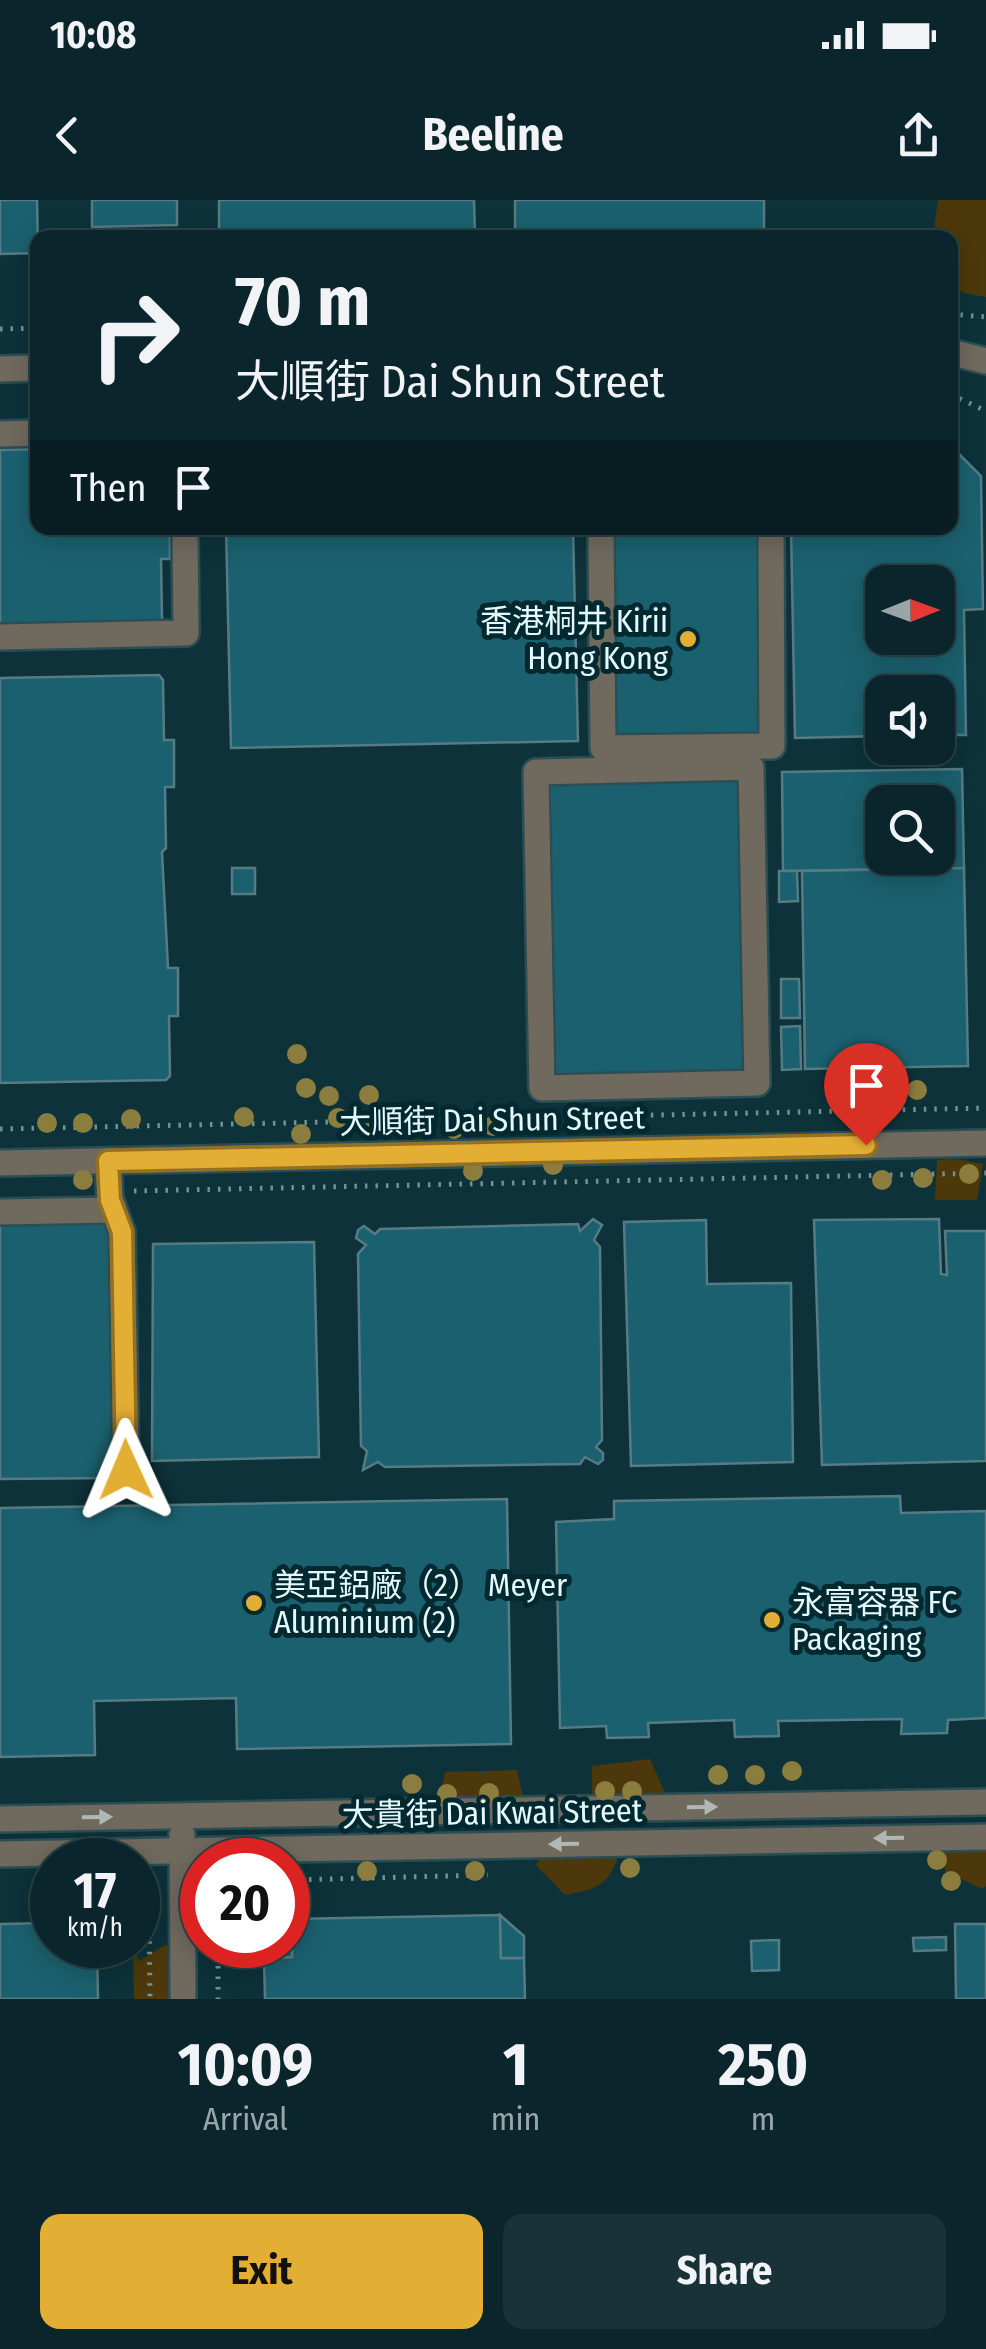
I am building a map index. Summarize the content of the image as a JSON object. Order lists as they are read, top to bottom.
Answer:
{
  "streets": {
    "street": ["大順街 Dai Shun Street", "大貴街 Dai Kwai Street"]
  },
  "places": ["香港桐井 Kirii Hong Kong", "美亞鋁廠（2） Meyer Aluminium (2)", "永富容器 FC Packaging"],
  "north": "right",
  "page": {
    "status": "10:08",
    "header": "Beeline",
    "turn": ["70 m", "大順街 Dai Shun Street"],
    "then": "Then",
    "speed": "17 km/h",
    "limit": "20",
    "eta": [
      "10:09",
      "Arrival",
      "1",
      "min",
      "250",
      "m"
    ],
    "buttons": ["Exit", "Share"]
  }
}
